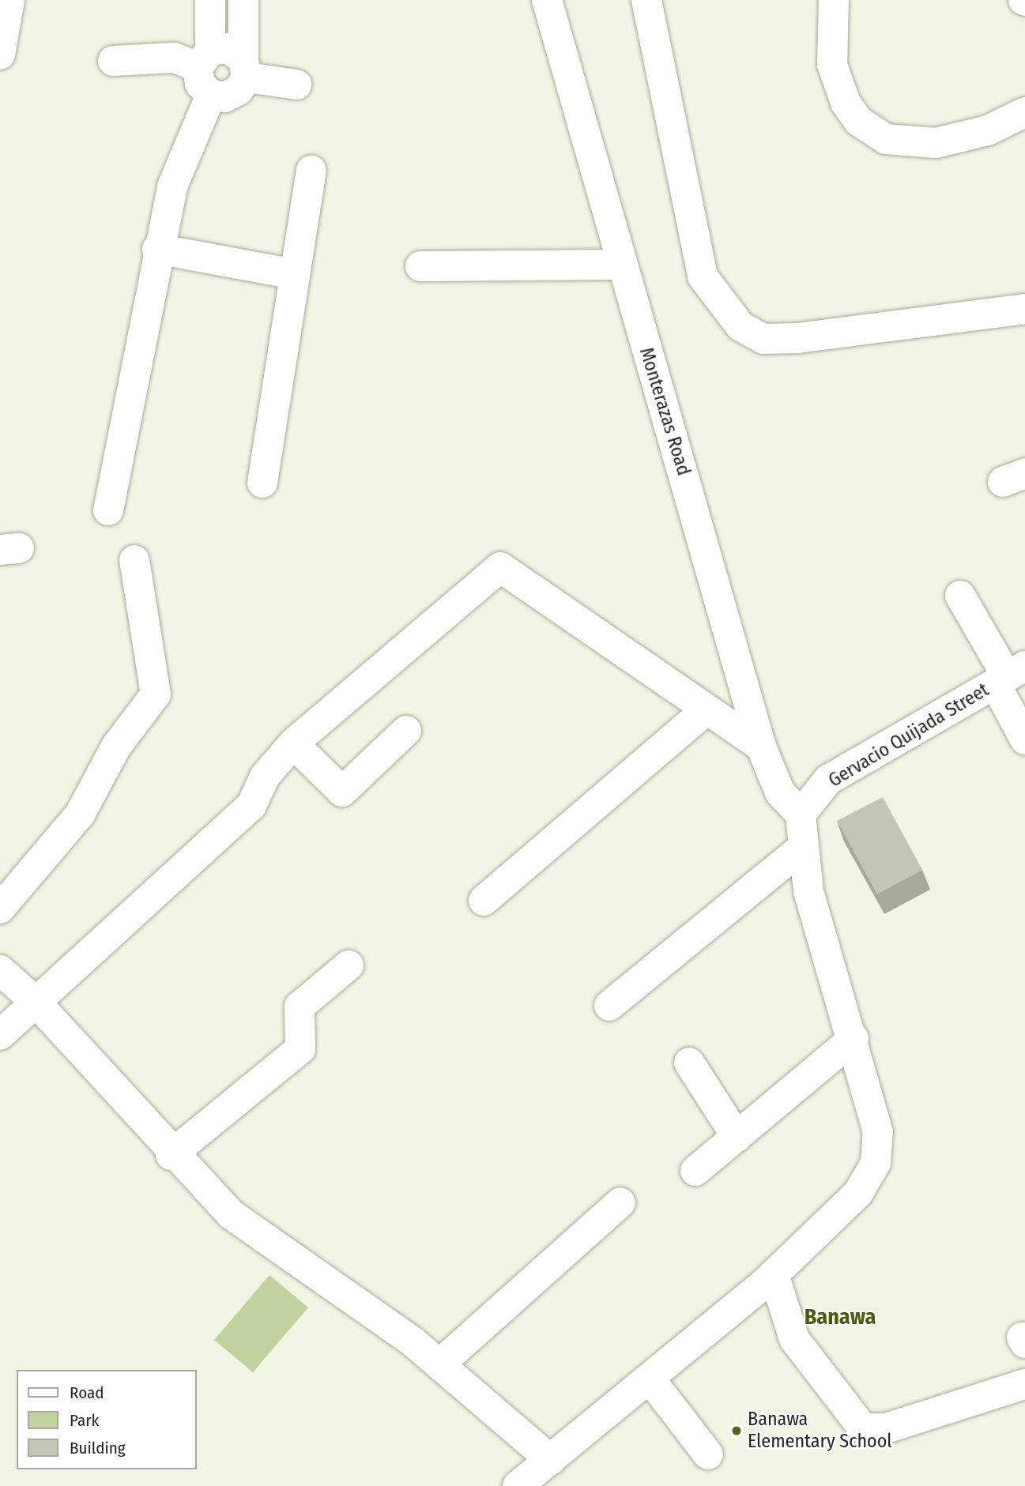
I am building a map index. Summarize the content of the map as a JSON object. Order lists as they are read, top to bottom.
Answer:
{
  "streets": {
    "street": ["Monterazas Road", "Gervacio Quijada Street"]
  },
  "crossings": [
    ["Monterazas Road", "Gervacio Quijada Street"]
  ],
  "districts": ["Banawa"],
  "places": ["Banawa Elementary School"],
  "legend": ["Road", "Park", "Building"]
}
